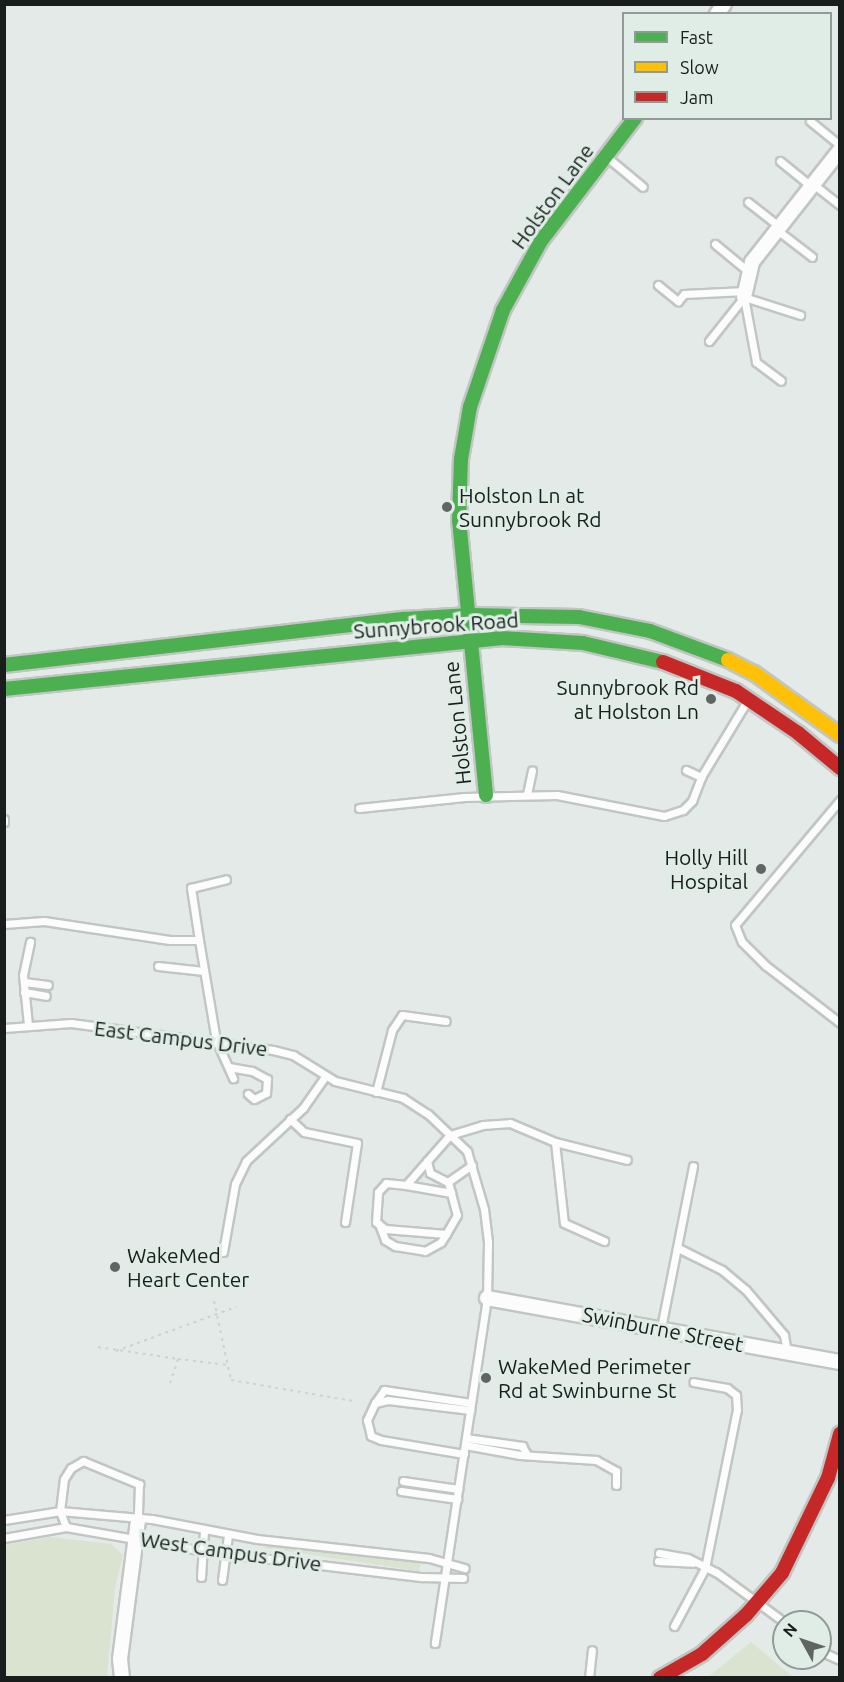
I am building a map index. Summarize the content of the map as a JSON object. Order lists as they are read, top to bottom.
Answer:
{
  "streets": {
    "main road": ["Holston Lane", "Sunnybrook Road"],
    "street": ["Swinburne Street"],
    "lane": ["East Campus Drive", "West Campus Drive"]
  },
  "crossings": [
    ["Holston Lane", "Sunnybrook Road"],
    ["East Campus Drive", "Swinburne Street"]
  ],
  "places": [
    "Holston Ln at Sunnybrook Rd",
    "Sunnybrook Rd at Holston Ln",
    "Holly Hill Hospital",
    "WakeMed Heart Center",
    "WakeMed Perimeter Rd at Swinburne St"
  ],
  "legend": ["Fast", "Slow", "Jam"],
  "north": "top left"
}
